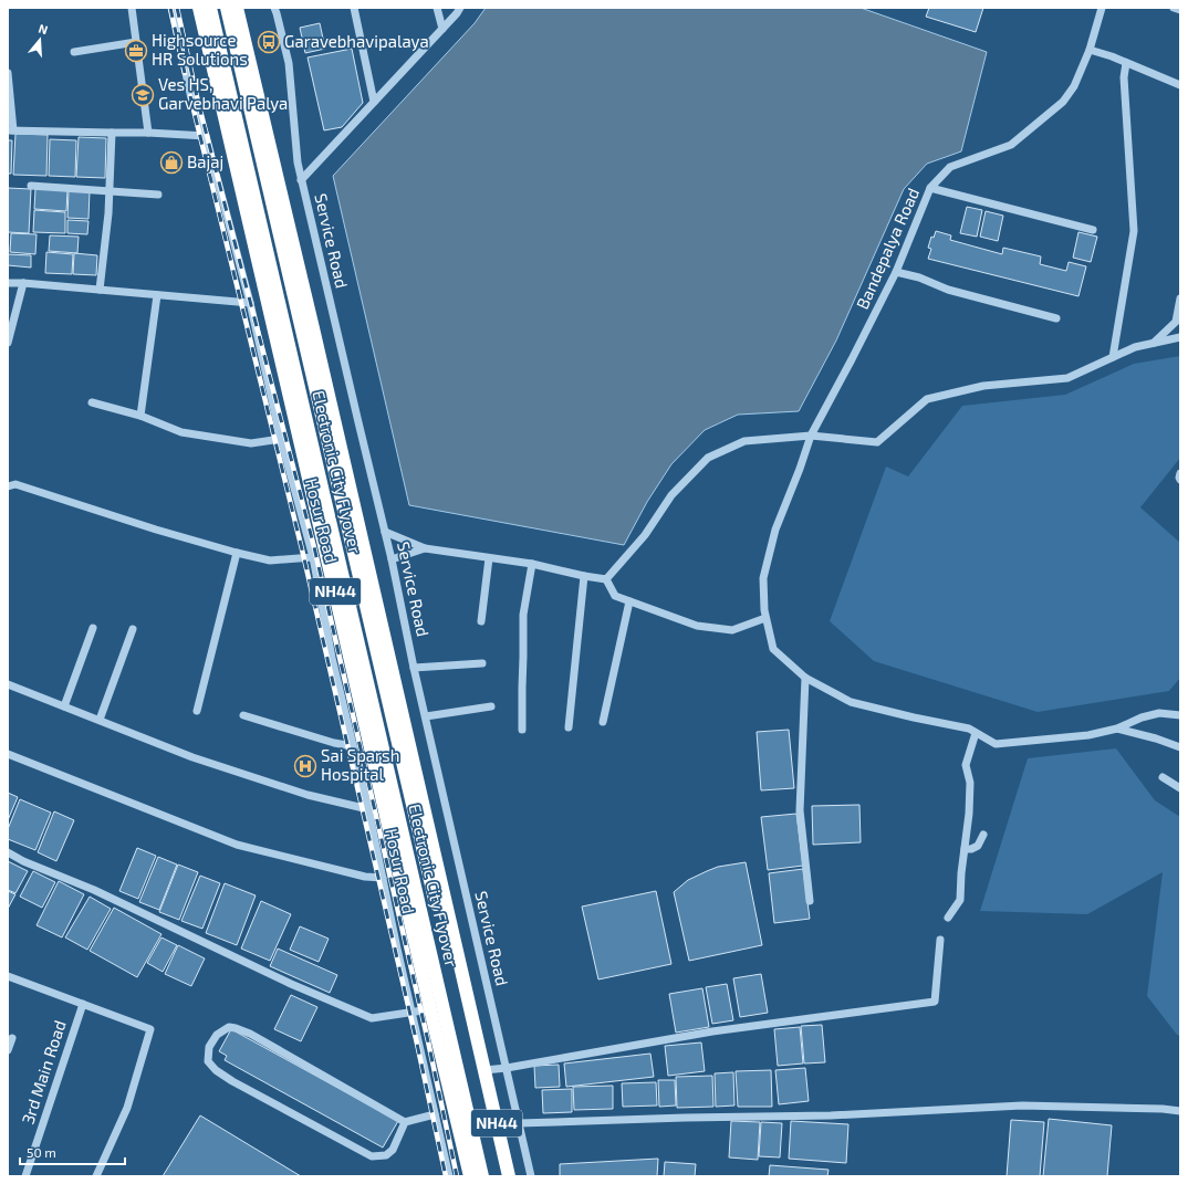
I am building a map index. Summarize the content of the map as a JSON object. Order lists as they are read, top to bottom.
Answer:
{
  "streets": {
    "highway": ["Electronic City Flyover", "Hosur Road", "NH44"],
    "street": ["Service Road", "Bandepalya Road", "3rd Main Road"]
  },
  "places": {
    "bus stop": ["Garavebhavipalaya"],
    "office": ["Highsource HR Solutions"],
    "school or university": ["Ves HS, Garvebhavi Palya"],
    "shop": ["Bajaj"],
    "hospital": ["Sai Sparsh Hospital"]
  },
  "scale_bar": "50 m",
  "north": "top"
}
